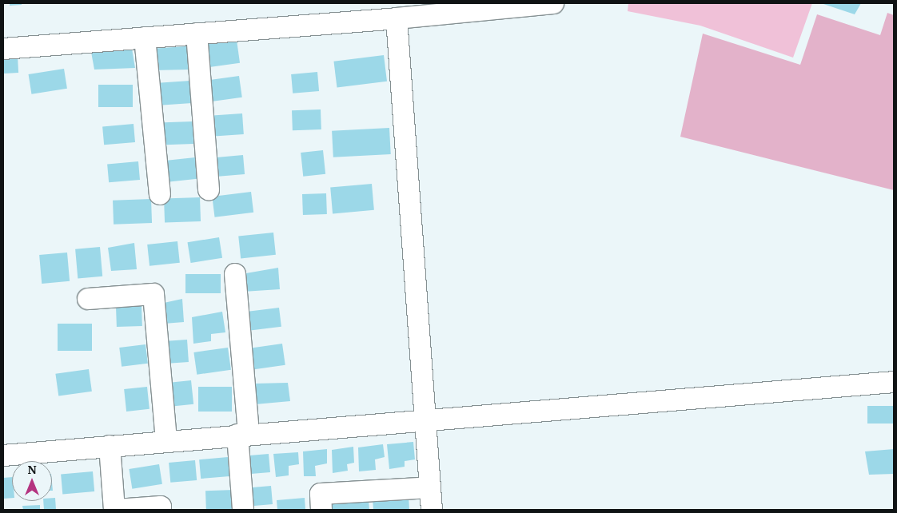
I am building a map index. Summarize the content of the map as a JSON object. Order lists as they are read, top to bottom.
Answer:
{
  "north": "top"
}
